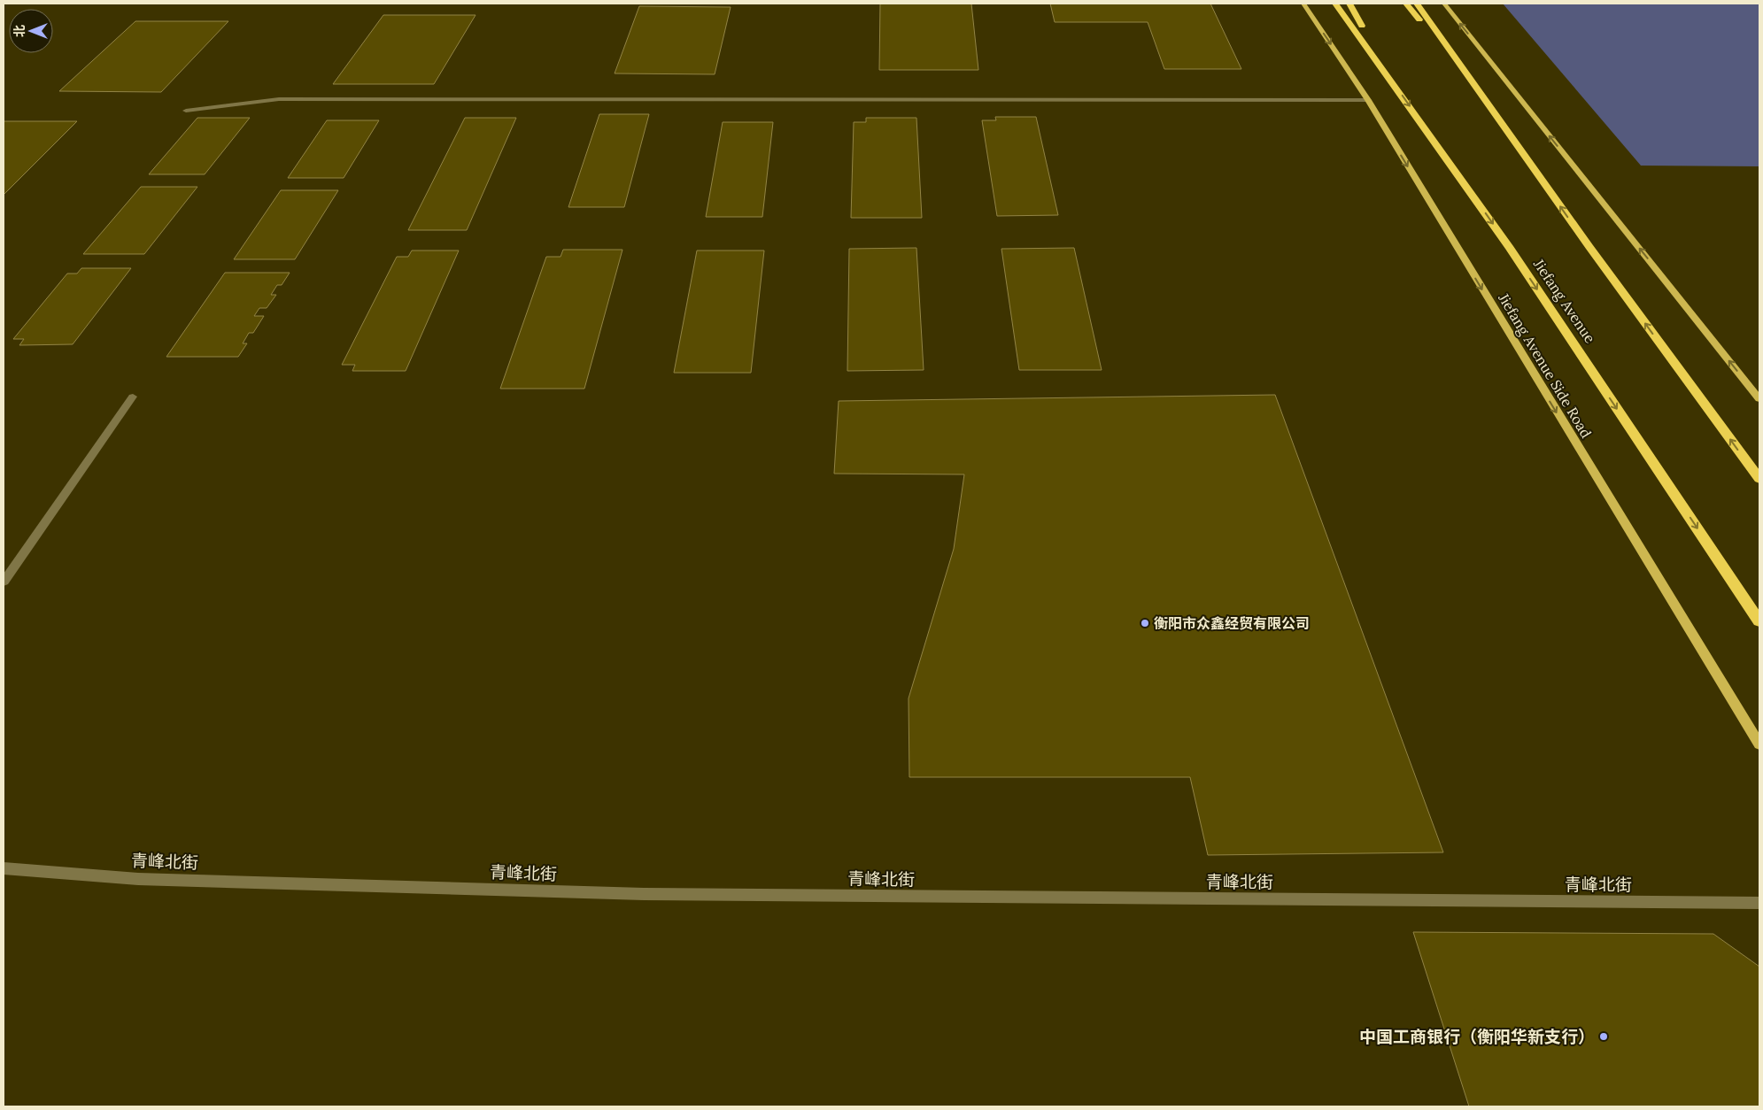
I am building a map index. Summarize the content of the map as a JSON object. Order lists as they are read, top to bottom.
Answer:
{
  "streets": {
    "highway": ["Jiefang Avenue"],
    "main road": ["Jiefang Avenue Side Road"],
    "street": ["青峰北街"]
  },
  "one_way": ["Jiefang Avenue Side Road"],
  "places": ["衡阳市众鑫经贸有限公司", "中国工商银行（衡阳华新支行）"],
  "north": "left"
}
